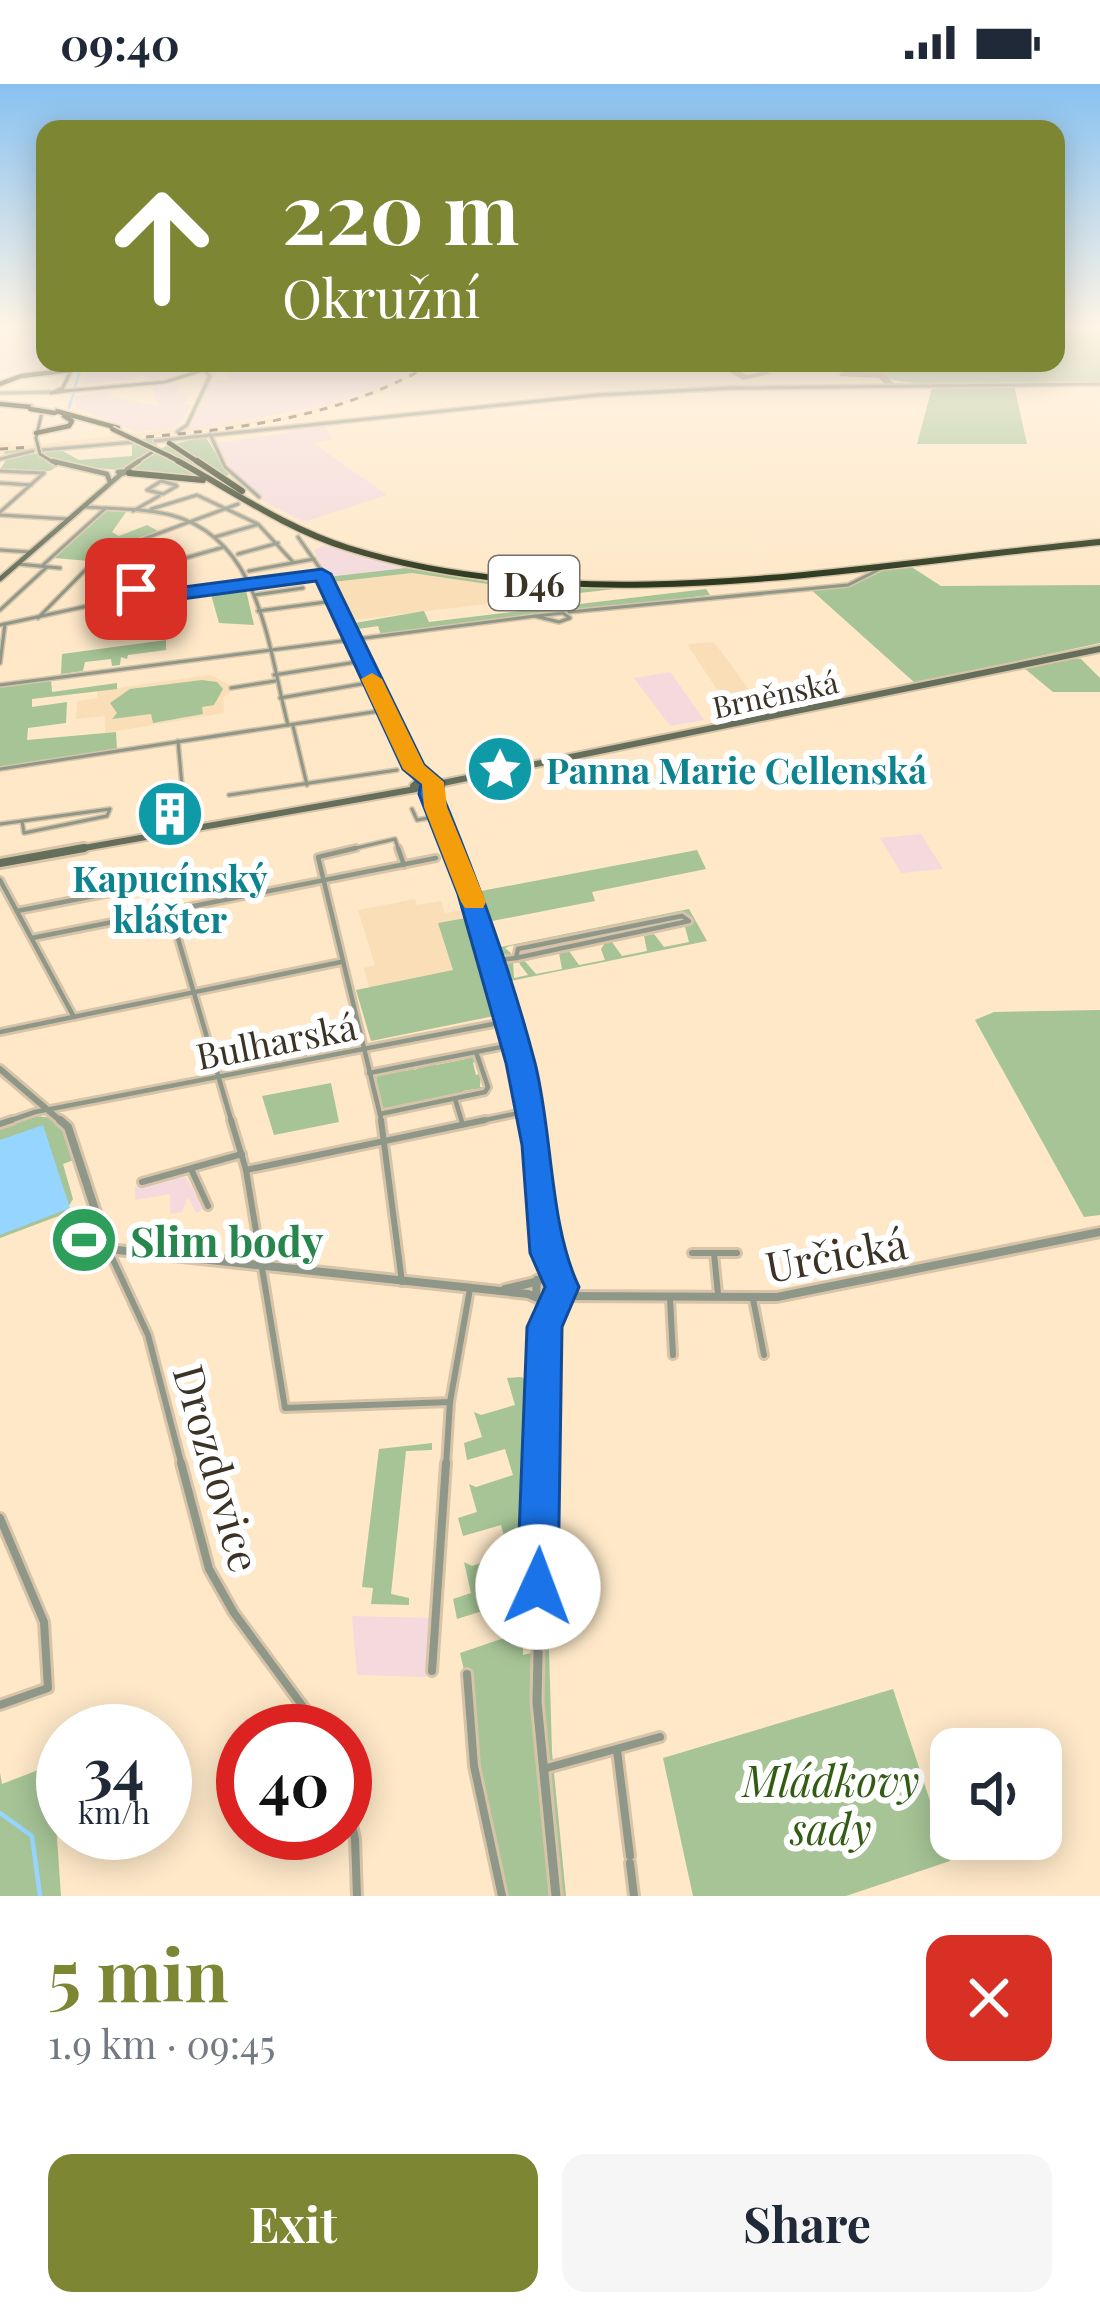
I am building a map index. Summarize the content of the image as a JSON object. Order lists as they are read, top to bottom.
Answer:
{
  "streets": {
    "highway": ["D46"],
    "main road": ["Brněnská"],
    "street": ["Bulharská", "Určická", "Drozdovice"]
  },
  "crossings": [
    ["Bulharská", "Drozdovice"]
  ],
  "parks": ["Mládkovy sady"],
  "places": {
    "place": ["Panna Marie Cellenská"],
    "building": ["Kapucínský klášter"],
    "sports": ["Slim body"]
  },
  "page": {
    "status": "09:40",
    "turn": ["220 m", "Okružní"],
    "speed": "34 km/h",
    "limit": "40",
    "heading": ["5 min", "1.9 km · 09:45"],
    "buttons": ["Exit", "Share"]
  }
}
